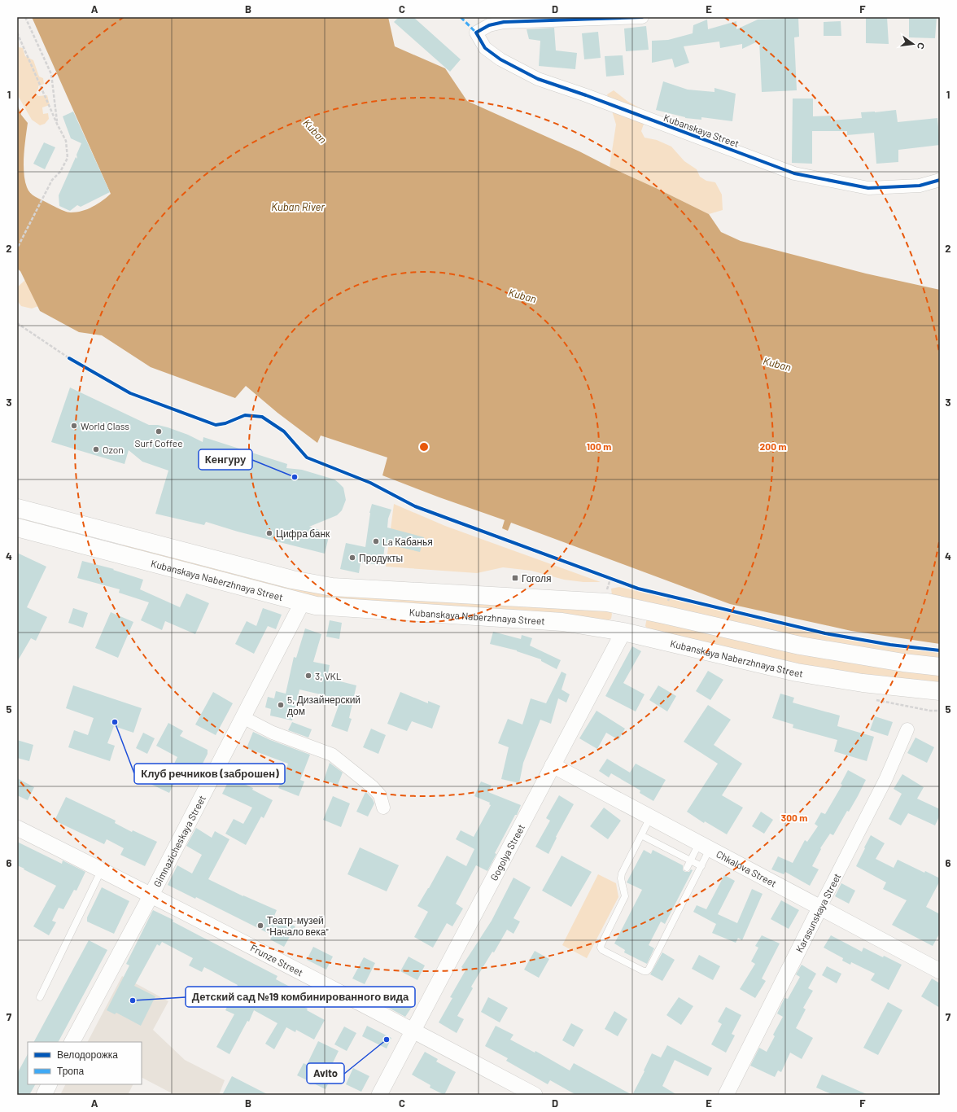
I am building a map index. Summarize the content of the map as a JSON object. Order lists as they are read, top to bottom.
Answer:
{
  "streets": {
    "main road": ["Kubanskaya Naberzhnaya Street", "Gogolya Street"],
    "street": [
      "Kubanskaya Street",
      "Gimnazicheskaya Street",
      "Chkalova Street",
      "Karasunskaya Street",
      "Frunze Street"
    ]
  },
  "crossings": [
    ["Kubanskaya Naberzhnaya Street", "Gimnazicheskaya Street"],
    ["Kubanskaya Naberzhnaya Street", "Gogolya Street"],
    ["Gimnazicheskaya Street", "Frunze Street"],
    ["Gogolya Street", "Chkalova Street"],
    ["Gogolya Street", "Frunze Street"],
    ["Chkalova Street", "Karasunskaya Street"]
  ],
  "water": ["Kuban", "Kuban River"],
  "places": {
    "other": [
      "World Class",
      "Surf Coffee",
      "Ozon",
      "Кенгуру",
      "Цифра банк",
      "La Кабанья",
      "Продукты",
      "3, VKL",
      "5, Дизайнерский дом",
      "Клуб речников (заброшен)",
      "Театр-музей \"Начало века\"",
      "Детский сад №19 комбинированного вида",
      "Avito"
    ],
    "transit": ["Гоголя"]
  },
  "legend": ["Велодорожка", "Тропа"],
  "north": "right",
  "grid": {
    "columns": [
      "A",
      "B",
      "C",
      "D",
      "E",
      "F"
    ],
    "rows": [
      "1",
      "2",
      "3",
      "4",
      "5",
      "6",
      "7"
    ]
  },
  "rings": ["100 m", "200 m", "300 m"]
}
